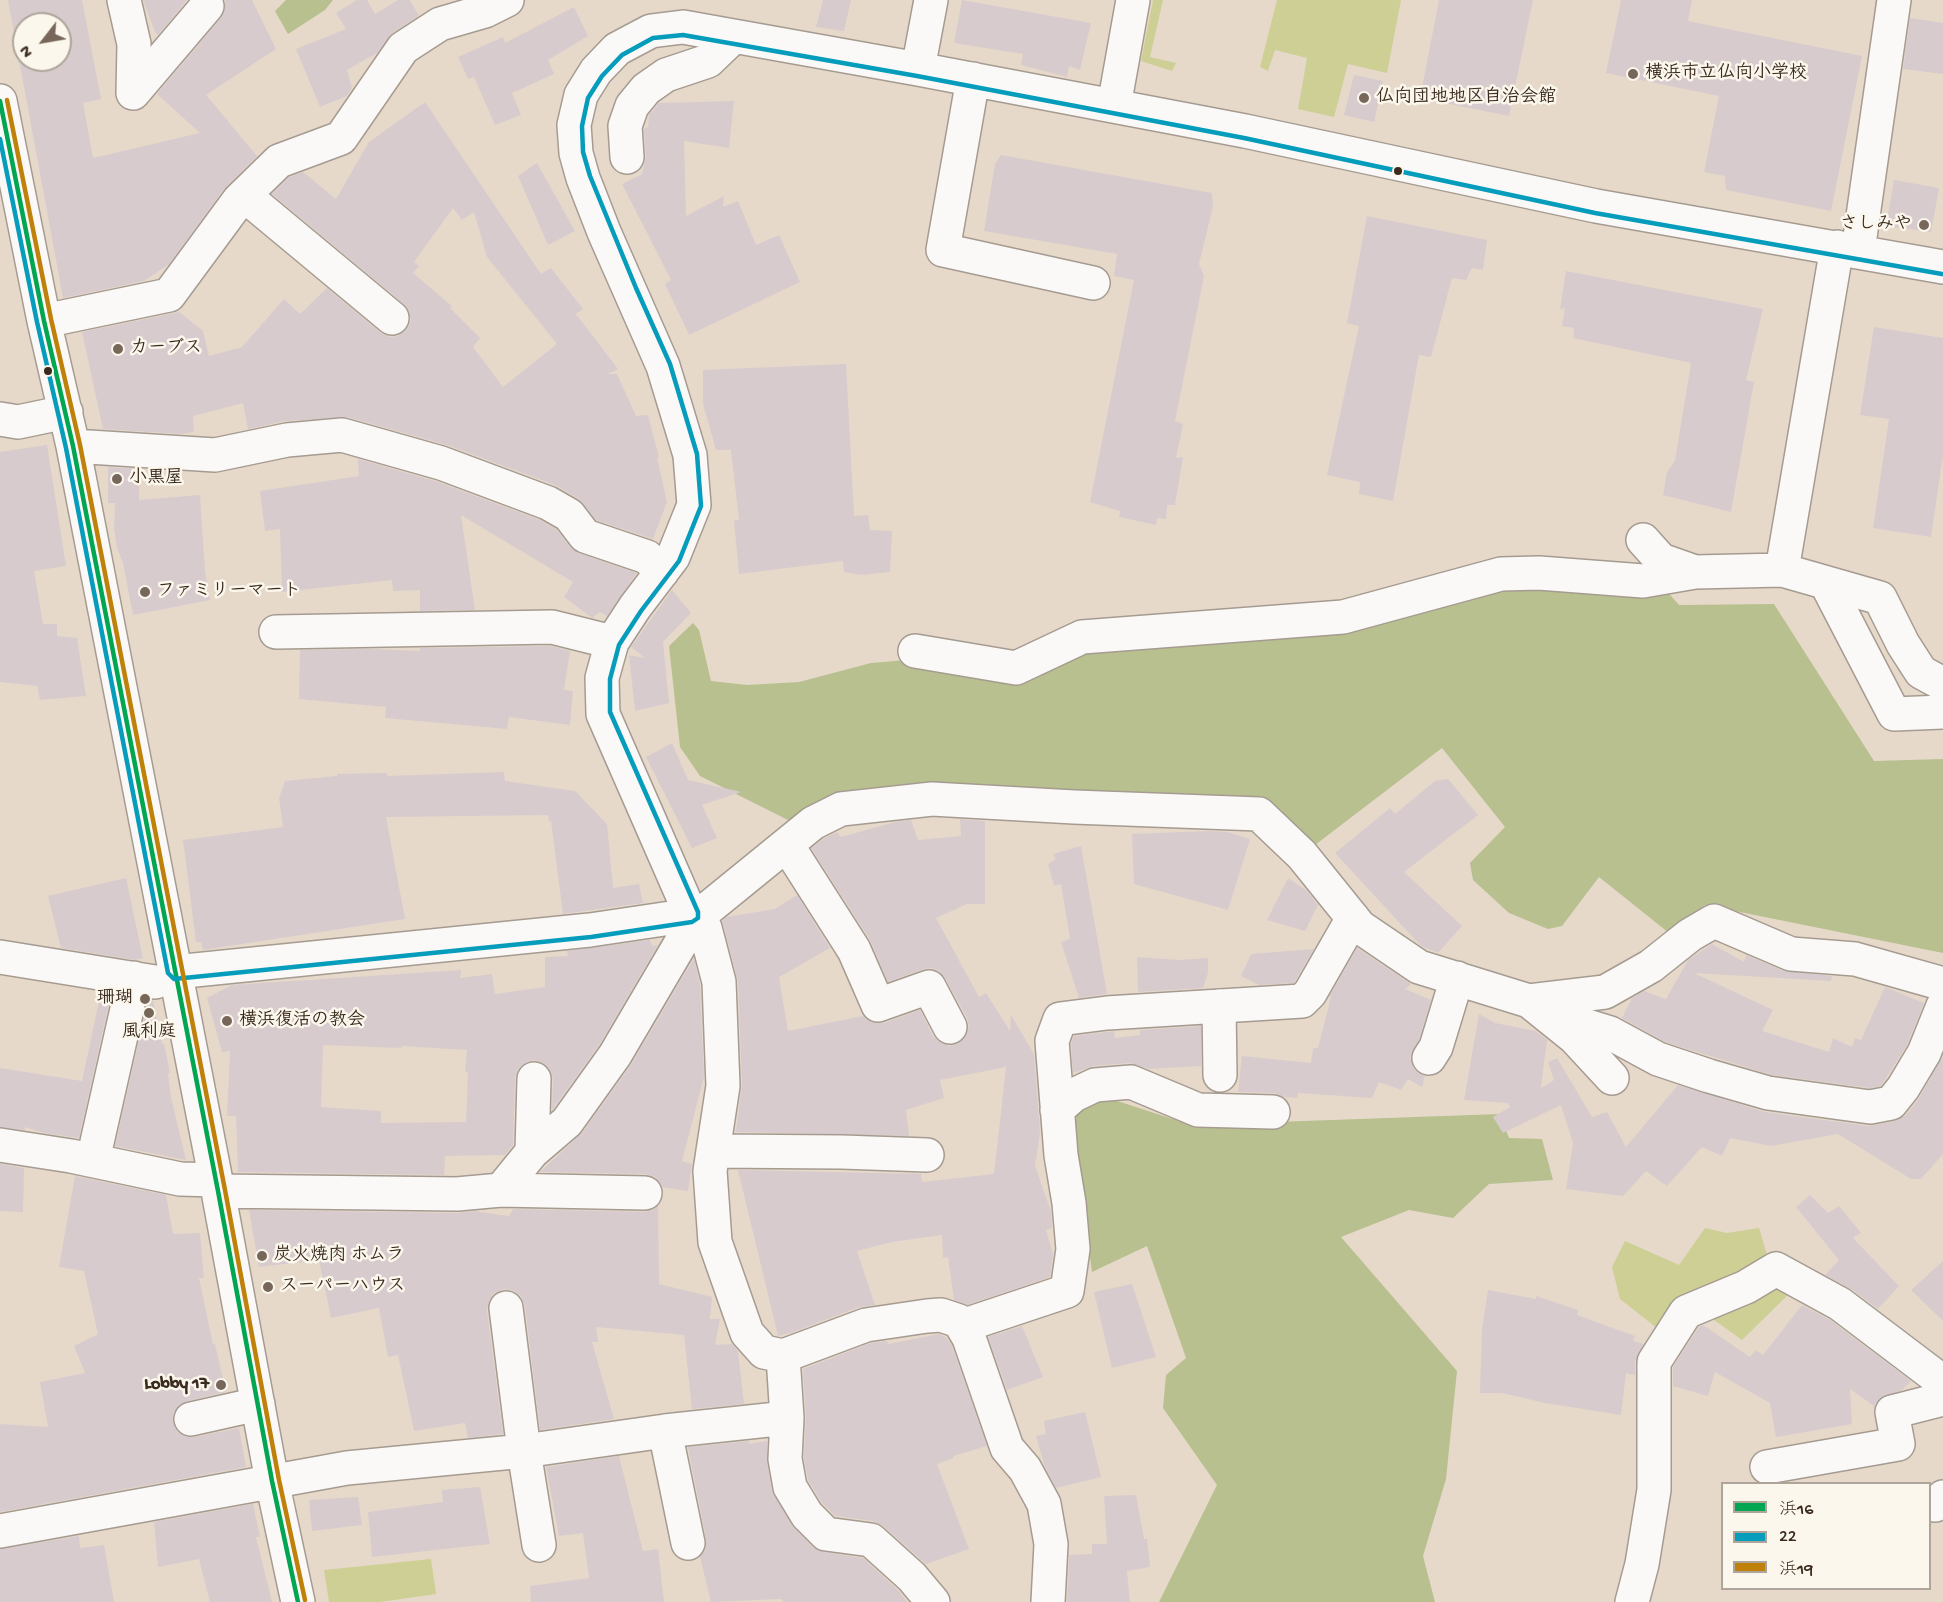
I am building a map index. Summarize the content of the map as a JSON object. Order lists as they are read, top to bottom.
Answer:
{
  "places": [
    "横浜市立仏向小学校",
    "仏向団地地区自治会館",
    "さしみや",
    "カーブス",
    "小黒屋",
    "ファミリーマート",
    "珊瑚",
    "風利庭",
    "横浜復活の教会",
    "炭火焼肉 ホムラ",
    "スーパーハウス",
    "Lobby 17"
  ],
  "lines": ["transit line 22", "transit line 浜19", "transit line 浜16"],
  "legend": ["浜16", "22", "浜19"],
  "north": "bottom left"
}
